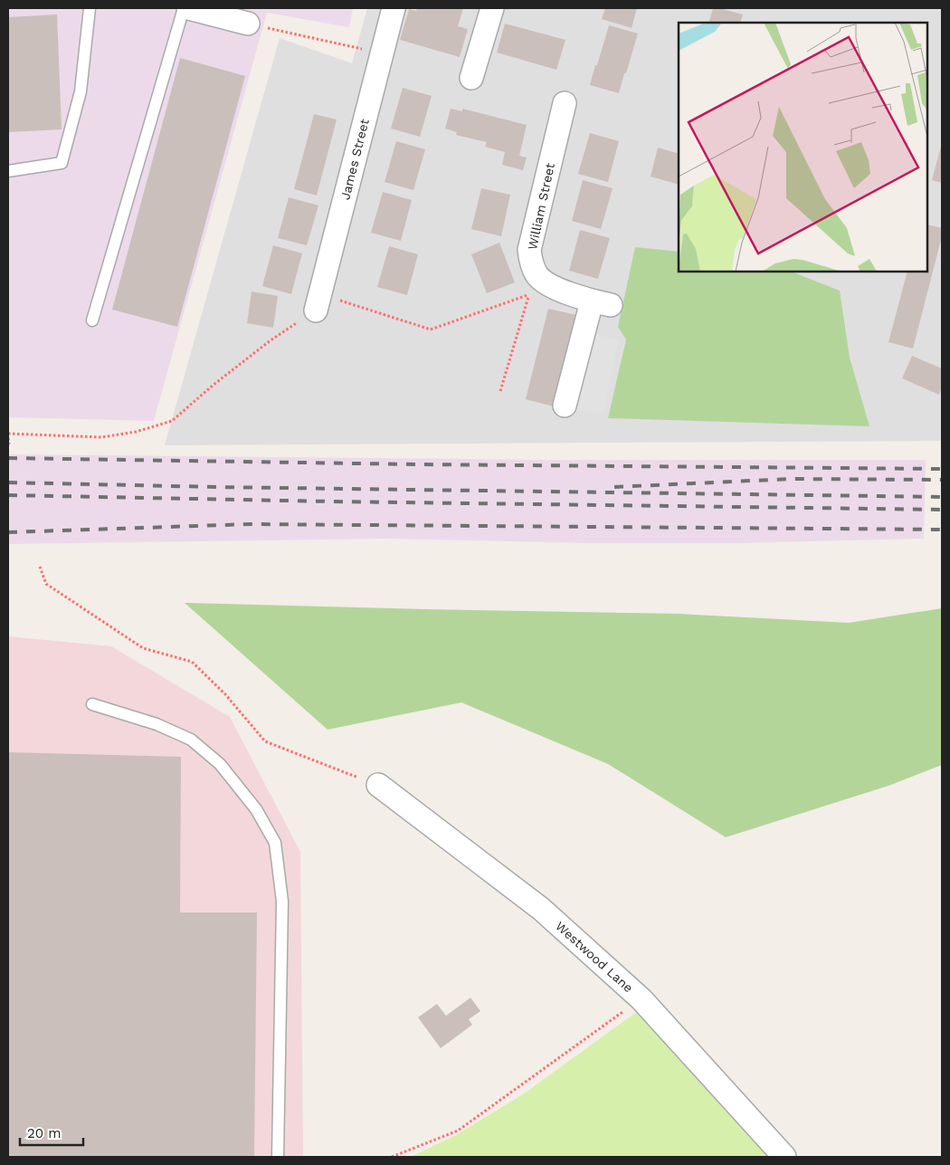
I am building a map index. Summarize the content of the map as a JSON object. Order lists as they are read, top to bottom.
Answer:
{
  "streets": {
    "street": ["James Street", "William Street", "Westwood Lane"]
  },
  "scale_bar": "20 m"
}
